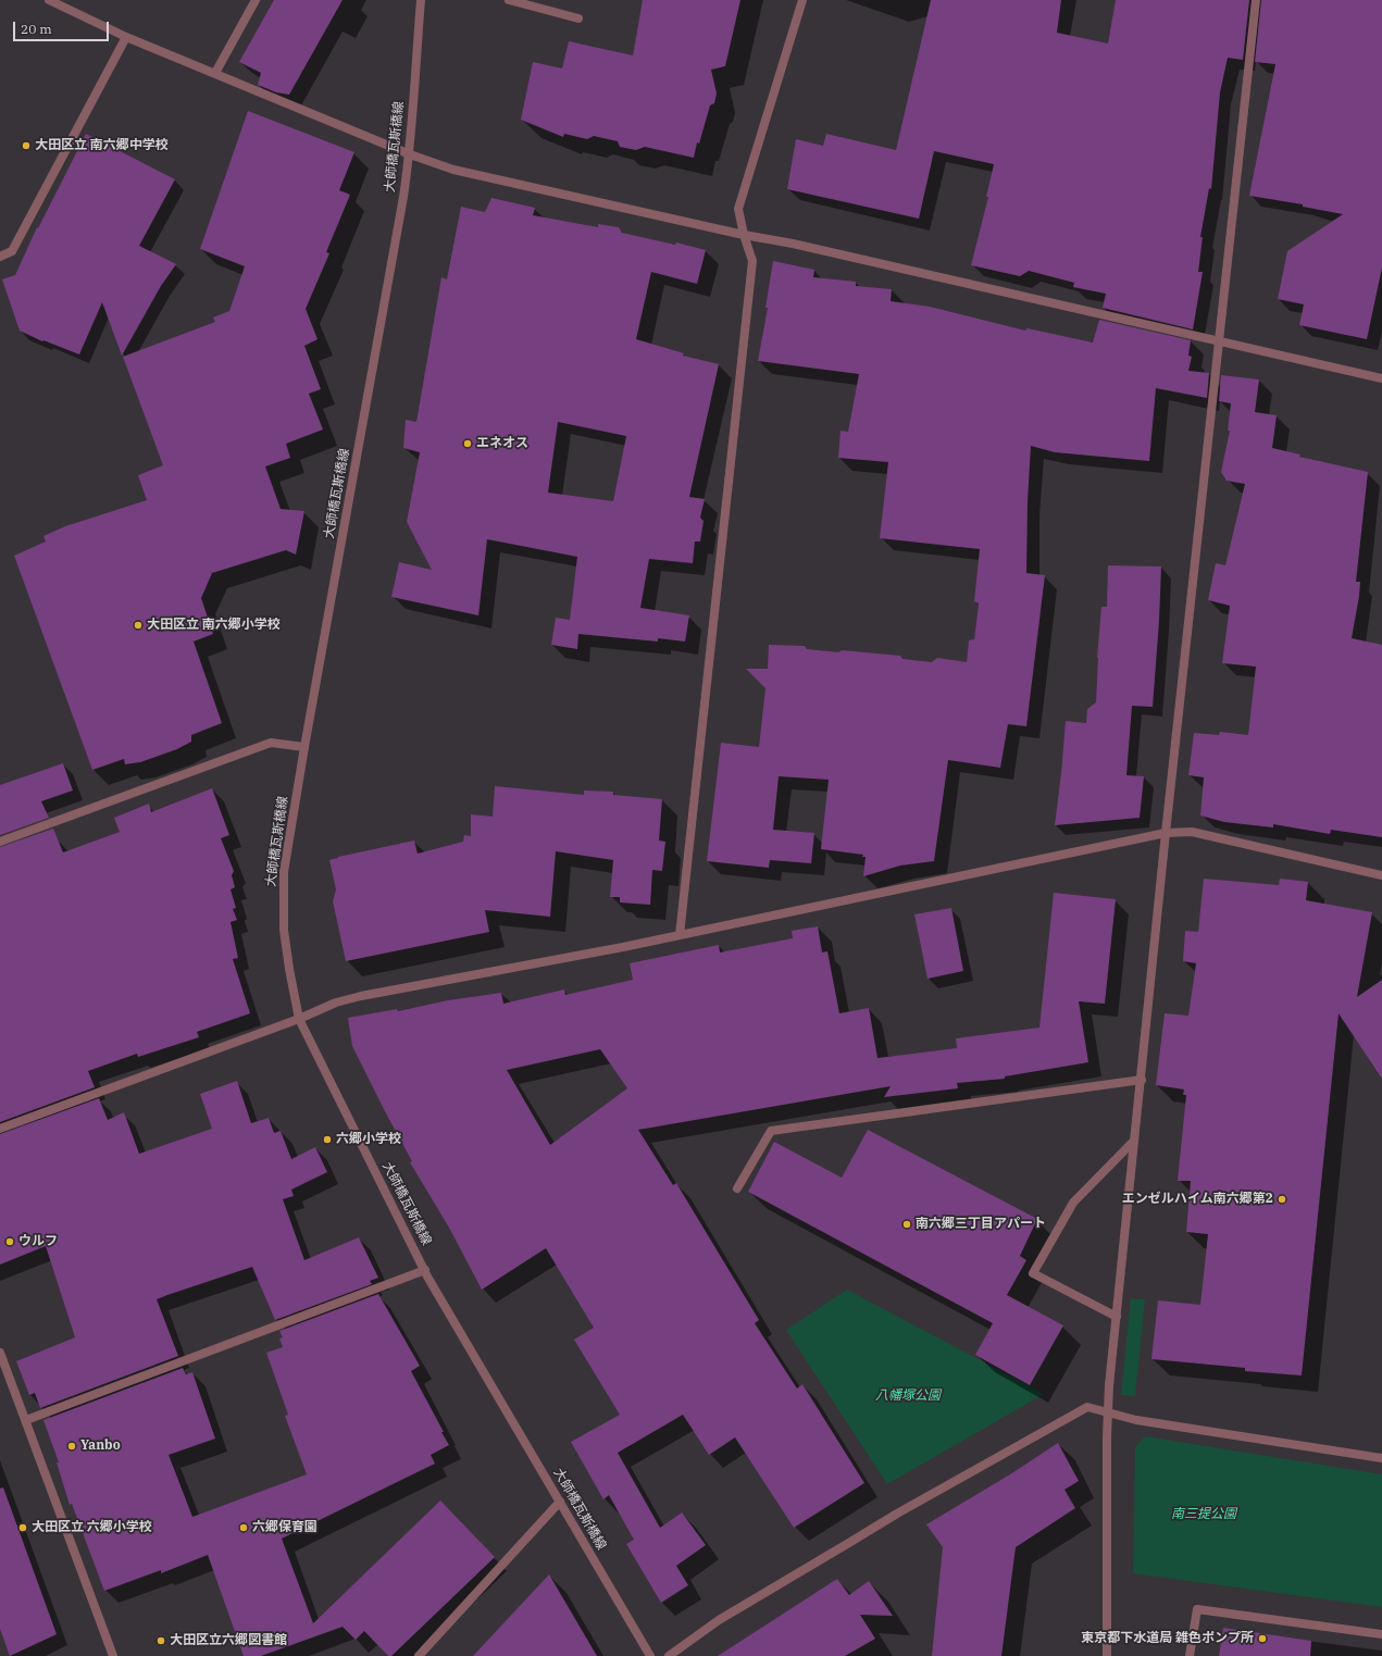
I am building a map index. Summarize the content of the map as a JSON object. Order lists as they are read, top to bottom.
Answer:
{
  "streets": {
    "street": ["大師橋瓦斯橋線"]
  },
  "parks": ["八幡塚公園", "南三提公園"],
  "places": [
    "大田区立 南六郷中学校",
    "エネオス",
    "大田区立 南六郷小学校",
    "六郷小学校",
    "エンゼルハイム南六郷第2",
    "南六郷三丁目アパート",
    "ウルフ",
    "Yanbo",
    "大田区立 六郷小学校",
    "六郷保育園",
    "東京都下水道局 雑色ポンプ所",
    "大田区立六郷図書館"
  ],
  "scale_bar": "20 m"
}
